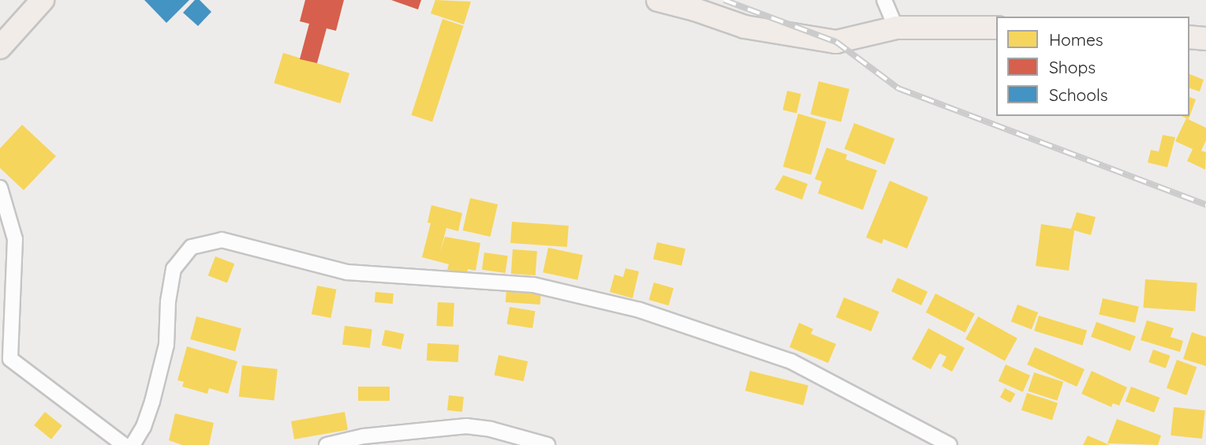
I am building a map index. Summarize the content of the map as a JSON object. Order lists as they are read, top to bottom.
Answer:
{
  "legend": ["Homes", "Shops", "Schools"]
}
